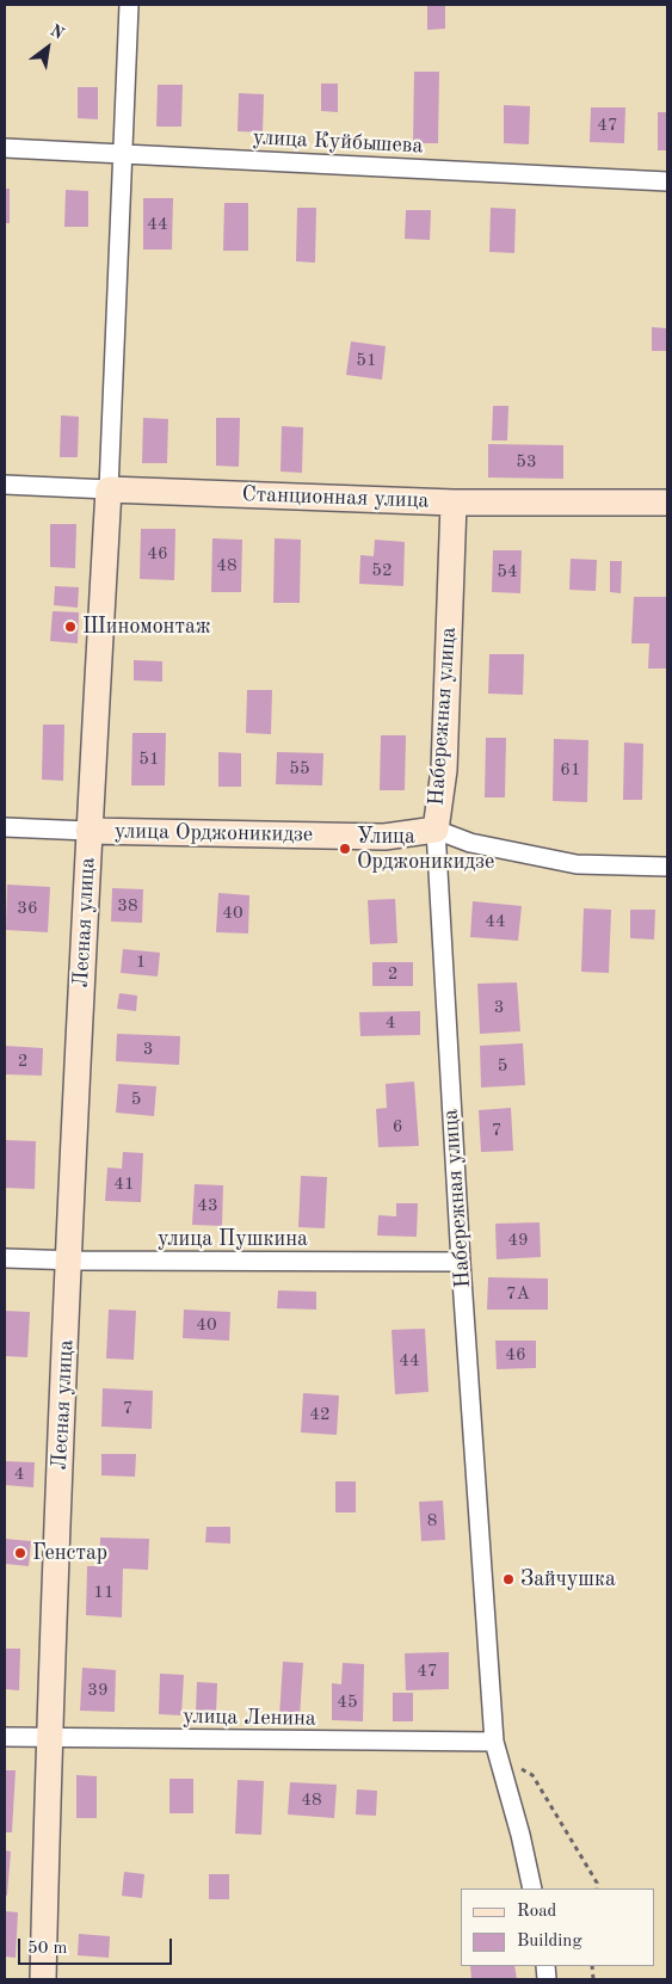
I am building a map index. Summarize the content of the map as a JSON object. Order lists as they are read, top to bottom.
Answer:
{
  "streets": {
    "main road": [
      "Станционная улица",
      "Набережная улица",
      "улица Орджоникидзе",
      "Лесная улица"
    ],
    "street": ["улица Куйбышева", "улица Пушкина", "улица Ленина"]
  },
  "crossings": [
    ["Станционная улица", "Набережная улица"],
    ["Станционная улица", "Лесная улица"],
    ["Набережная улица", "улица Орджоникидзе"],
    ["Набережная улица", "улица Пушкина"],
    ["Набережная улица", "улица Ленина"],
    ["улица Орджоникидзе", "Лесная улица"],
    ["Лесная улица", "улица Пушкина"],
    ["Лесная улица", "улица Ленина"]
  ],
  "places": [
    "Шиномонтаж",
    "Улица Орджоникидзе",
    "Генстар",
    "Зайчушка"
  ],
  "house_numbers": [
    "47",
    "44",
    "51",
    "53",
    "46",
    "48",
    "52",
    "54",
    "51",
    "55",
    "61",
    "38",
    "36",
    "40",
    "44",
    "1",
    "2",
    "3",
    "4",
    "3",
    "2",
    "5",
    "5",
    "6",
    "7",
    "41",
    "43",
    "49",
    "7А",
    "40",
    "46",
    "44",
    "7",
    "42",
    "4",
    "8",
    "11",
    "47",
    "39",
    "45",
    "48"
  ],
  "legend": ["Road", "Building"],
  "scale_bar": "50 m",
  "north": "top right"
}
